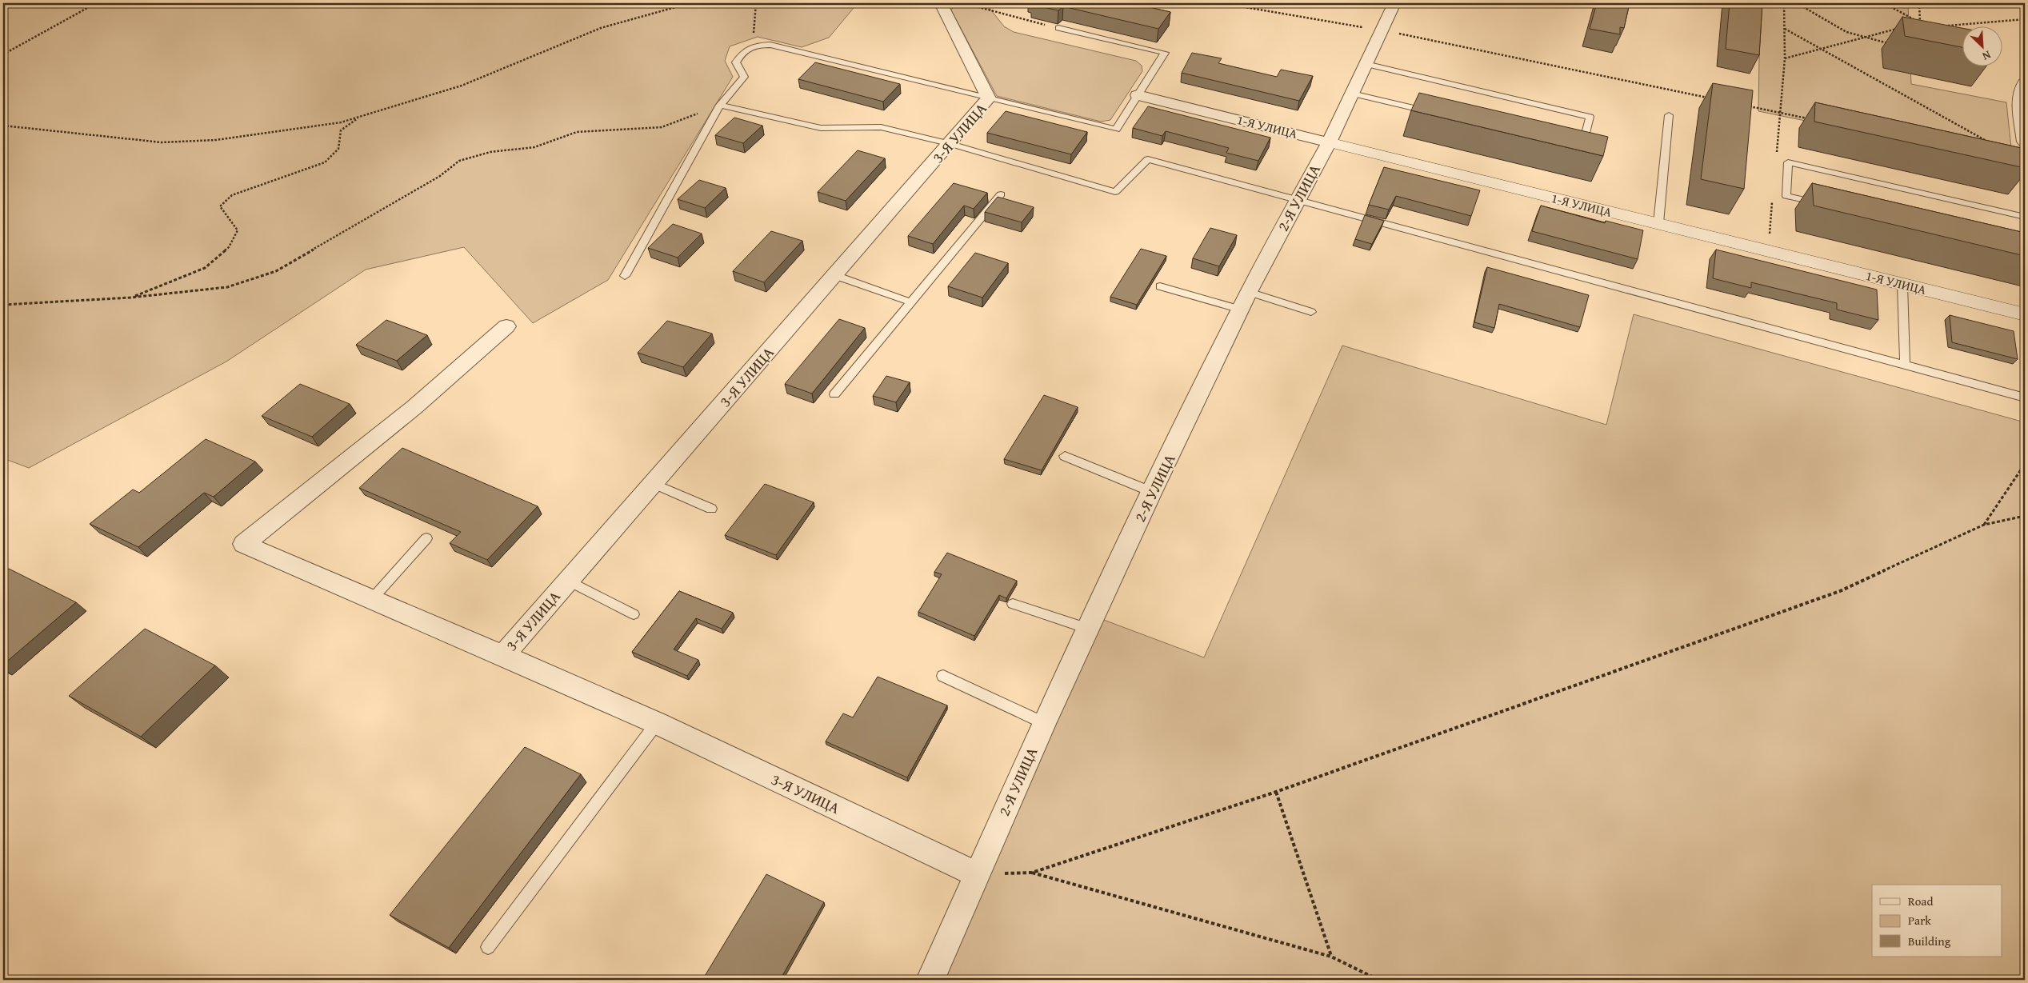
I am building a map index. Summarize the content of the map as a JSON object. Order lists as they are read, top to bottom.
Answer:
{
  "streets": {
    "street": ["1-Я УЛИЦА", "3-Я УЛИЦА", "2-Я УЛИЦА"]
  },
  "crossings": [
    ["1-Я УЛИЦА", "2-Я УЛИЦА"],
    ["3-Я УЛИЦА", "2-Я УЛИЦА"]
  ],
  "legend": ["Road", "Park", "Building"],
  "north": "bottom right"
}
